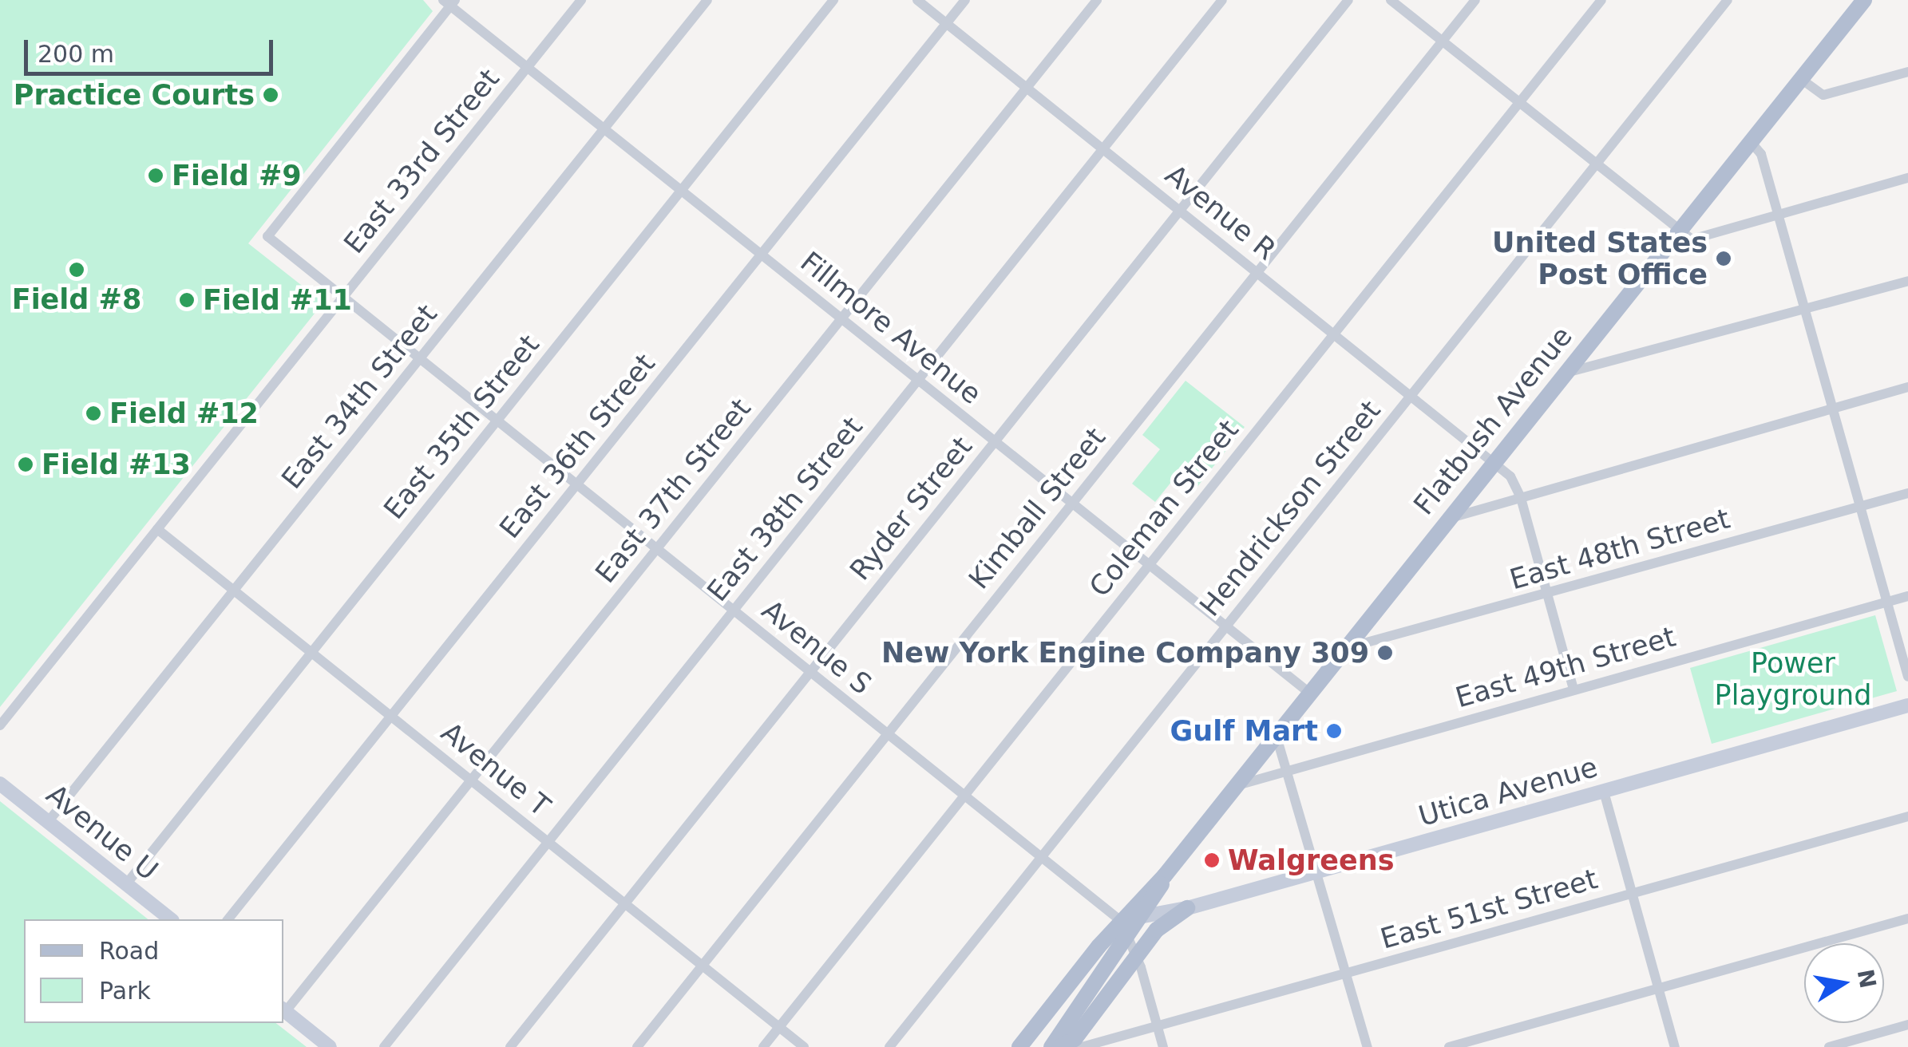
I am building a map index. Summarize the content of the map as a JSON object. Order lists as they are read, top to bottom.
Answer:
{
  "streets": {
    "main road": ["Flatbush Avenue", "Utica Avenue", "Avenue U"],
    "street": [
      "East 33rd Street",
      "Avenue R",
      "Fillmore Avenue",
      "East 34th Street",
      "East 35th Street",
      "East 36th Street",
      "East 37th Street",
      "Ryder Street",
      "Kimball Street",
      "Coleman Street",
      "Hendrickson Street",
      "East 38th Street",
      "East 48th Street",
      "Avenue S",
      "East 49th Street",
      "Avenue T",
      "East 51st Street"
    ]
  },
  "crossings": [
    ["East 33rd Street", "Fillmore Avenue"],
    ["East 33rd Street", "Avenue S"],
    ["East 33rd Street", "Avenue T"],
    ["Avenue R", "Flatbush Avenue"],
    ["Avenue R", "East 36th Street"],
    ["Avenue R", "East 37th Street"],
    ["Avenue R", "Ryder Street"],
    ["Avenue R", "Kimball Street"],
    ["Avenue R", "Coleman Street"],
    ["Avenue R", "Hendrickson Street"],
    ["Avenue R", "East 38th Street"],
    ["Fillmore Avenue", "East 34th Street"],
    ["Fillmore Avenue", "Flatbush Avenue"],
    ["Fillmore Avenue", "East 35th Street"],
    ["Fillmore Avenue", "East 36th Street"],
    ["Fillmore Avenue", "East 37th Street"],
    ["Fillmore Avenue", "Ryder Street"],
    ["Fillmore Avenue", "Kimball Street"],
    ["Fillmore Avenue", "Coleman Street"],
    ["Fillmore Avenue", "Hendrickson Street"],
    ["Fillmore Avenue", "East 38th Street"],
    ["Fillmore Avenue", "Avenue S"],
    ["East 34th Street", "Avenue S"],
    ["East 34th Street", "Avenue T"],
    ["East 34th Street", "Avenue U"],
    ["Flatbush Avenue", "East 48th Street"],
    ["Flatbush Avenue", "Avenue S"],
    ["Flatbush Avenue", "East 49th Street"],
    ["Flatbush Avenue", "Utica Avenue"],
    ["East 35th Street", "Avenue S"],
    ["East 35th Street", "Avenue T"],
    ["East 35th Street", "Avenue U"],
    ["East 36th Street", "Avenue S"],
    ["East 36th Street", "Avenue T"],
    ["East 37th Street", "Avenue S"],
    ["East 37th Street", "Avenue T"],
    ["Ryder Street", "Avenue S"],
    ["Ryder Street", "Avenue T"],
    ["Kimball Street", "Avenue S"],
    ["Kimball Street", "Avenue T"],
    ["Coleman Street", "Avenue S"],
    ["Coleman Street", "Avenue T"],
    ["Hendrickson Street", "Avenue S"],
    ["East 38th Street", "Avenue S"],
    ["East 38th Street", "Avenue T"],
    ["Avenue S", "Utica Avenue"],
    ["Avenue S", "East 51st Street"]
  ],
  "parks": ["Power Playground"],
  "places": [
    "Practice Courts",
    "Field #9",
    "United States Post Office",
    "Field #8",
    "Field #11",
    "Field #12",
    "Field #13",
    "New York Engine Company 309",
    "Gulf Mart",
    "Walgreens"
  ],
  "legend": ["Road", "Park"],
  "scale_bar": "200 m",
  "north": "right"
}
